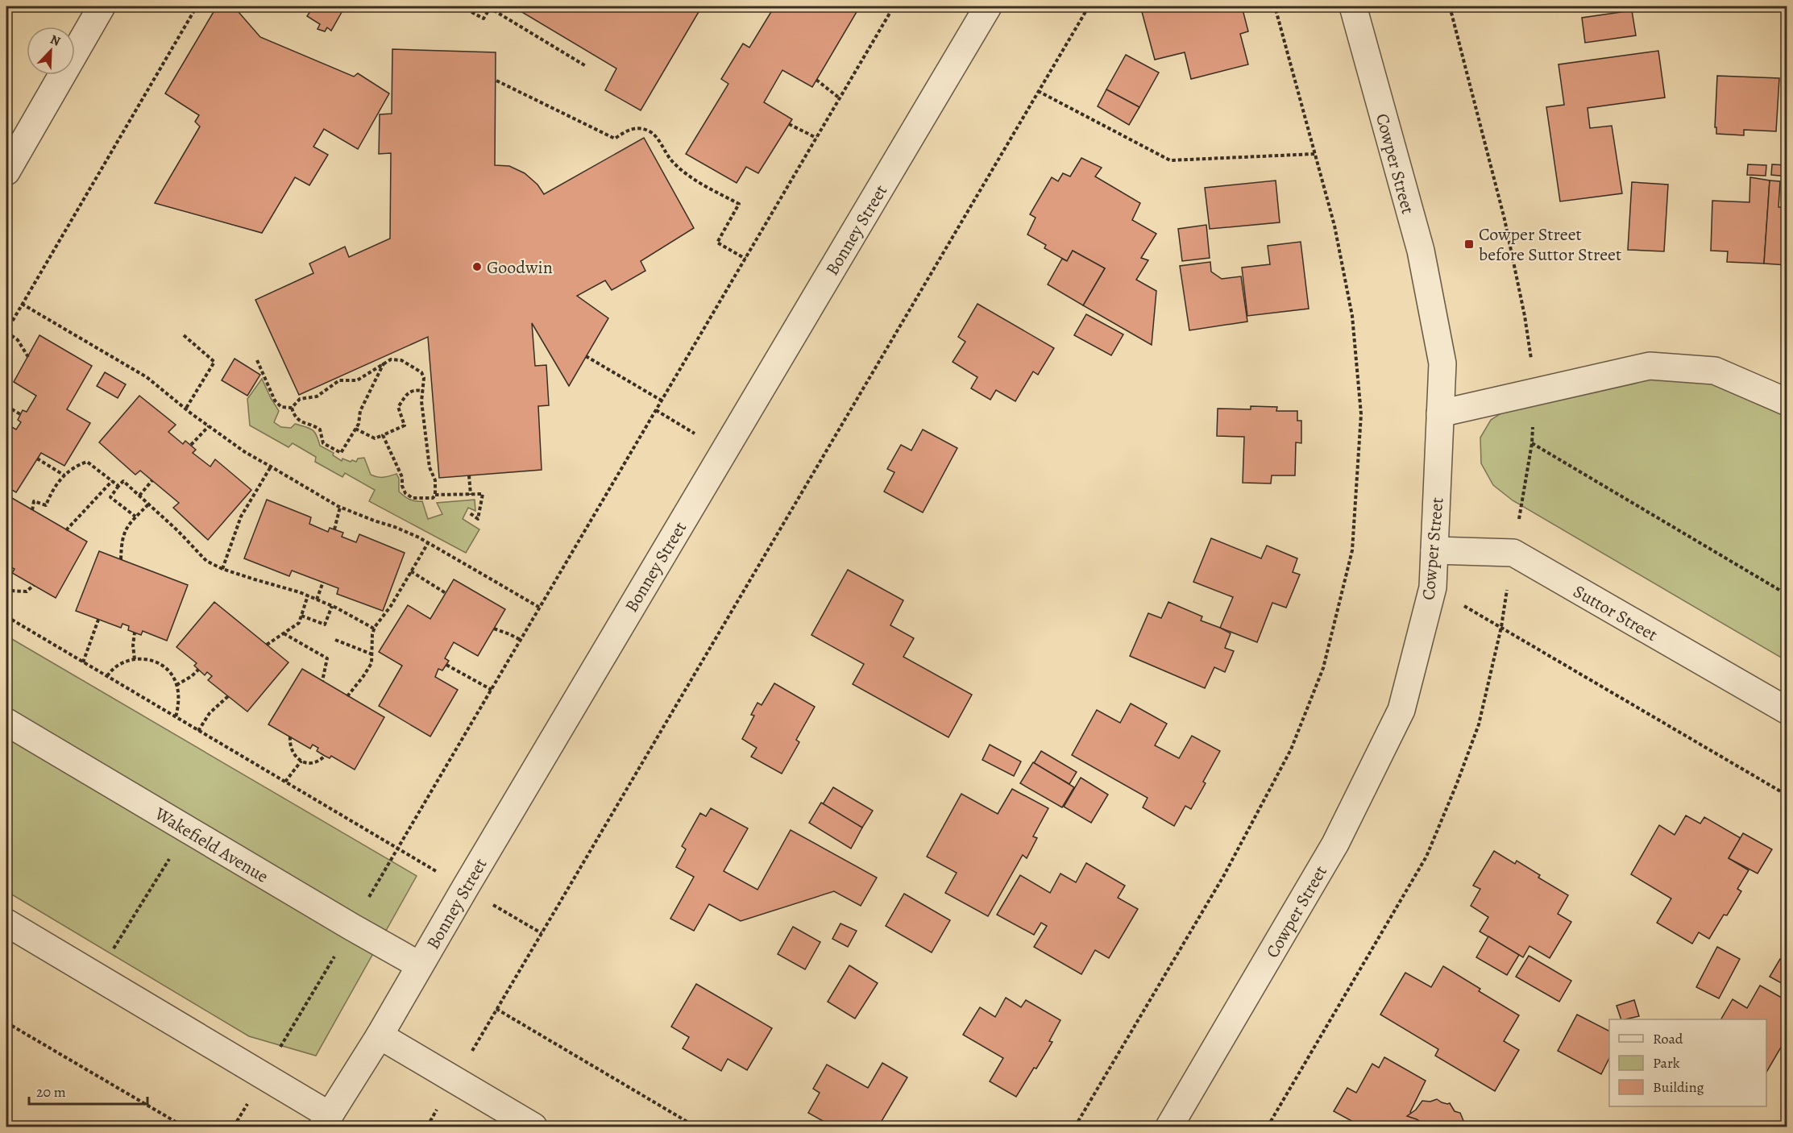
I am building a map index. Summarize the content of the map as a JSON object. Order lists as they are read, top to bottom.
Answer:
{
  "streets": {
    "street": [
      "Cowper Street",
      "Bonney Street",
      "Suttor Street",
      "Wakefield Avenue"
    ]
  },
  "crossings": [
    ["Cowper Street", "Suttor Street"],
    ["Bonney Street", "Wakefield Avenue"]
  ],
  "places": {
    "transit": ["Cowper Street before Suttor Street"],
    "other": ["Goodwin"]
  },
  "legend": ["Road", "Park", "Building"],
  "scale_bar": "20 m",
  "north": "top right"
}
